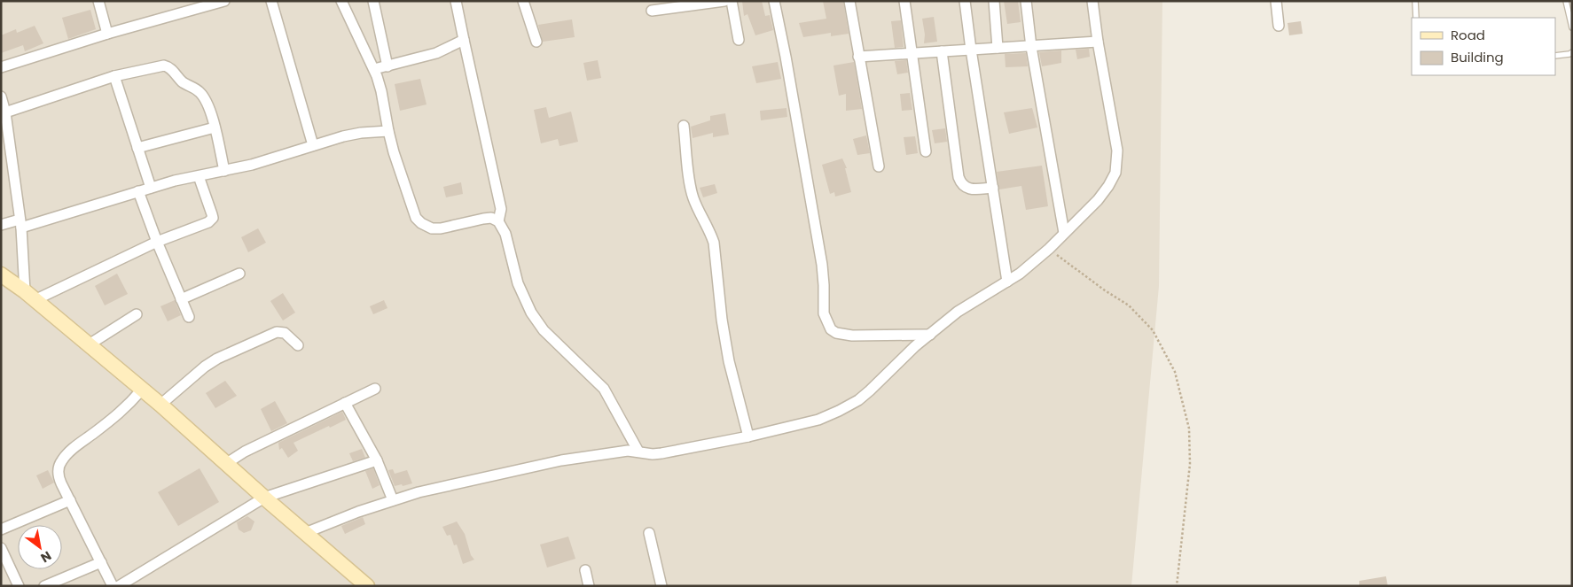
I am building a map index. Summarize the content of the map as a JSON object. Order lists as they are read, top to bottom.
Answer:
{
  "legend": ["Road", "Building"],
  "north": "bottom right"
}
